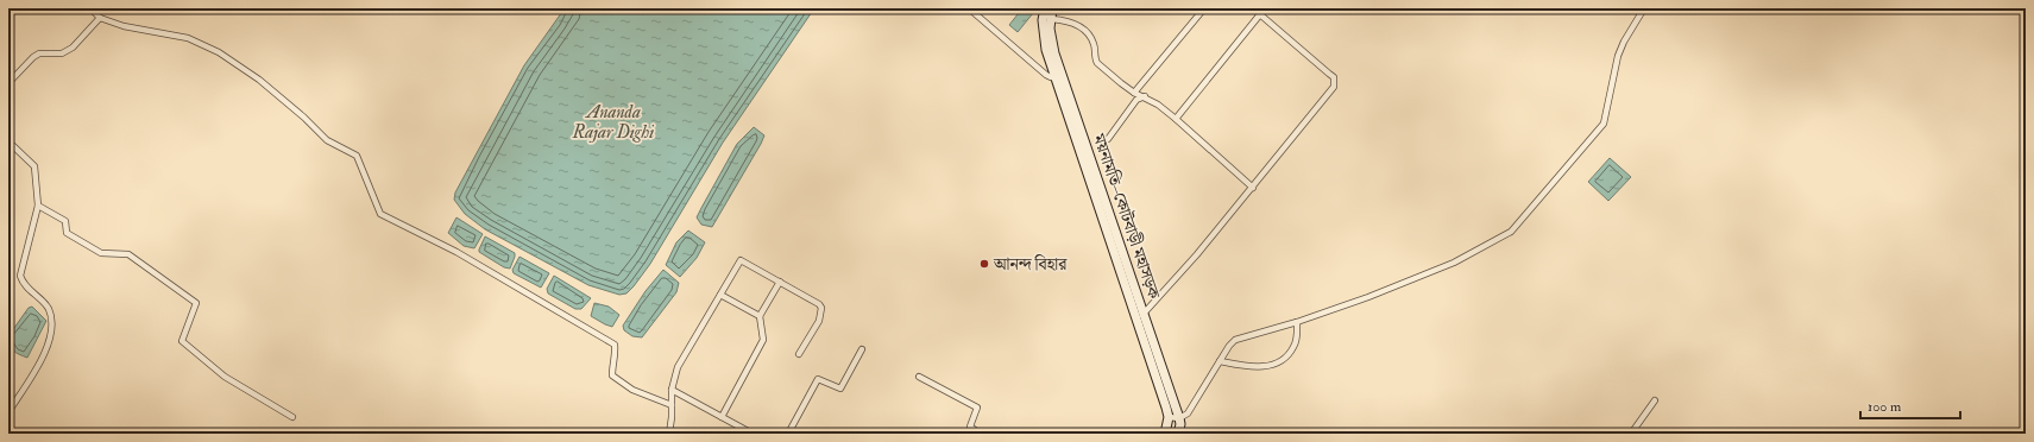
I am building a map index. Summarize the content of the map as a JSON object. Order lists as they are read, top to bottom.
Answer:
{
  "streets": {
    "main road": ["ময়নামতি–কোটবাড়ী মহাসড়ক"]
  },
  "water": ["Ananda Rajar Dighi"],
  "places": ["আনন্দ বিহার"],
  "scale_bar": "100 m"
}
